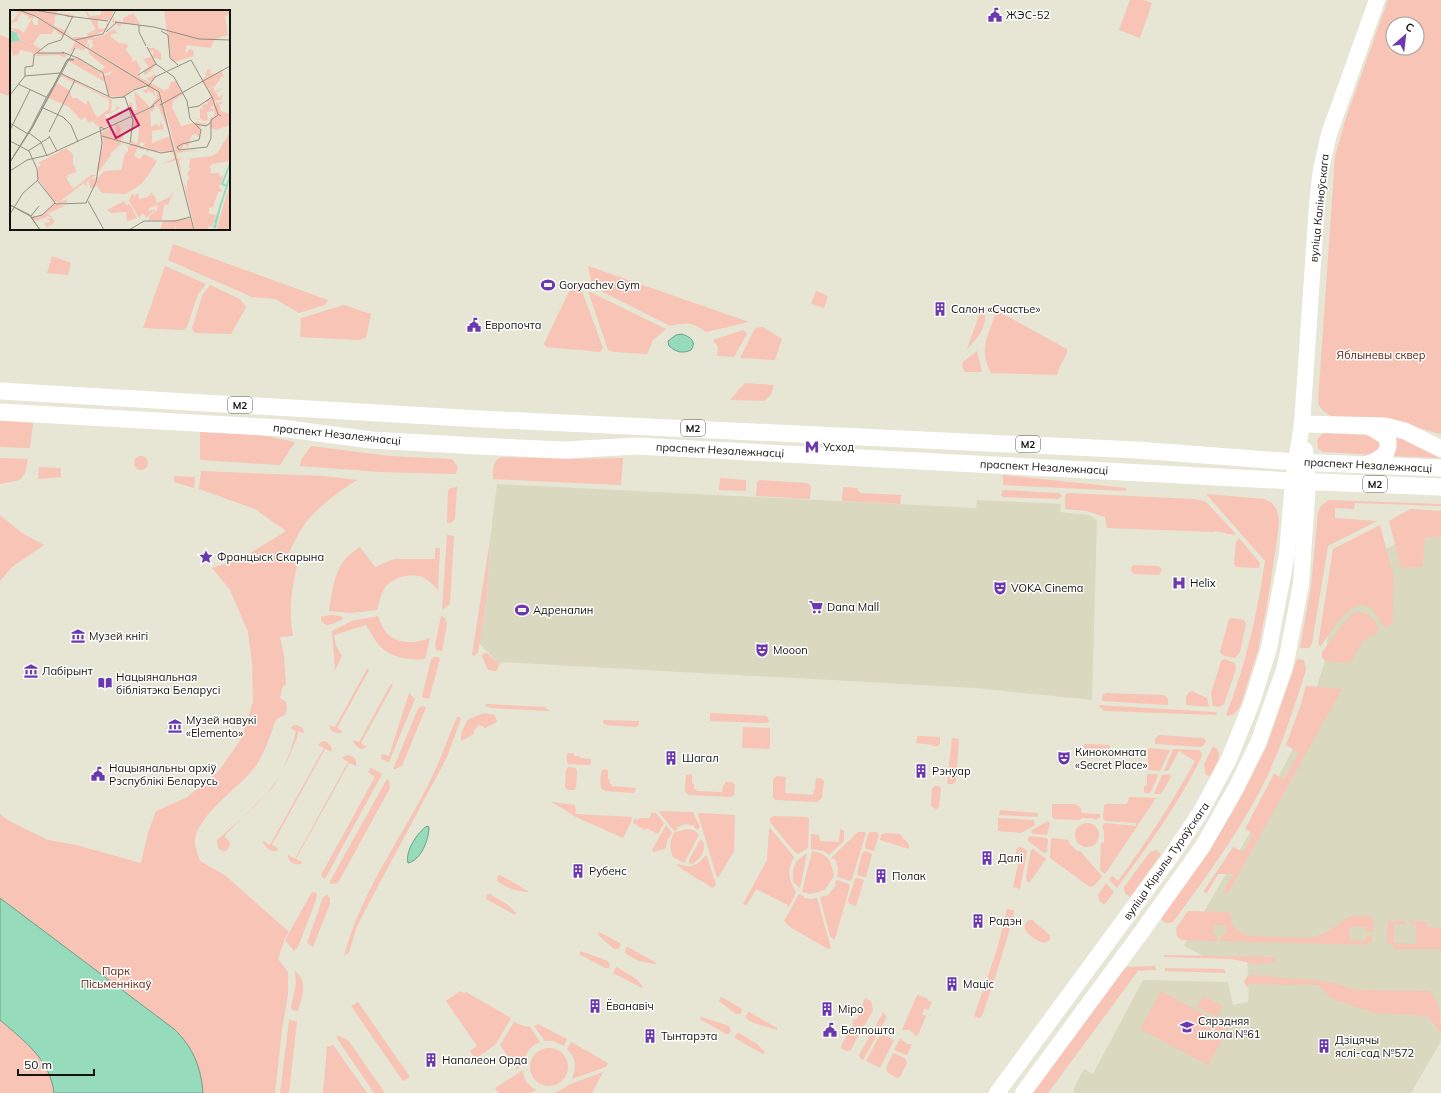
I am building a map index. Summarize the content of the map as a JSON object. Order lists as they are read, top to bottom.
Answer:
{
  "streets": {
    "main road": [
      "вуліца Каліноўскага",
      "М2",
      "праспект Незалежнасці",
      "вуліца Кірылы Тураўскага"
    ]
  },
  "crossings": [
    ["вуліца Каліноўскага", "праспект Незалежнасці"],
    ["вуліца Каліноўскага", "вуліца Кірылы Тураўскага"],
    ["праспект Незалежнасці", "вуліца Кірылы Тураўскага"]
  ],
  "parks": ["Яблыневы сквер", "Парк Пісьменнікаў"],
  "places": {
    "public building": [
      "ЖЭС-52",
      "Европочта",
      "Нацыянальны архіў Рэспублікі Беларусь",
      "Белпошта"
    ],
    "sports": ["Goryachev Gym", "Адреналин"],
    "building": [
      "Салон «Счастье»",
      "Шагал",
      "Рэнуар",
      "Далі",
      "Рубенс",
      "Полак",
      "Радэн",
      "Маціс",
      "Ёванавіч",
      "Міро",
      "Тынтарэта",
      "Дзіцячы яслі-сад №572",
      "Напалеон Орда"
    ],
    "metro station": ["Усход"],
    "place": ["Францыск Скарына"],
    "hospital": ["Helix"],
    "theatre": ["VOKA Cinema", "Mooon", "Кинокомната «Secret Place»"],
    "supermarket": ["Dana Mall"],
    "museum": ["Музей кнігі", "Лабірынт", "Музей навукі «Elemento»"],
    "library": ["Нацыянальная бібліятэка Беларусі"],
    "school or university": ["Сярэдняя школа №61"]
  },
  "scale_bar": "50 m",
  "north": "top right"
}
